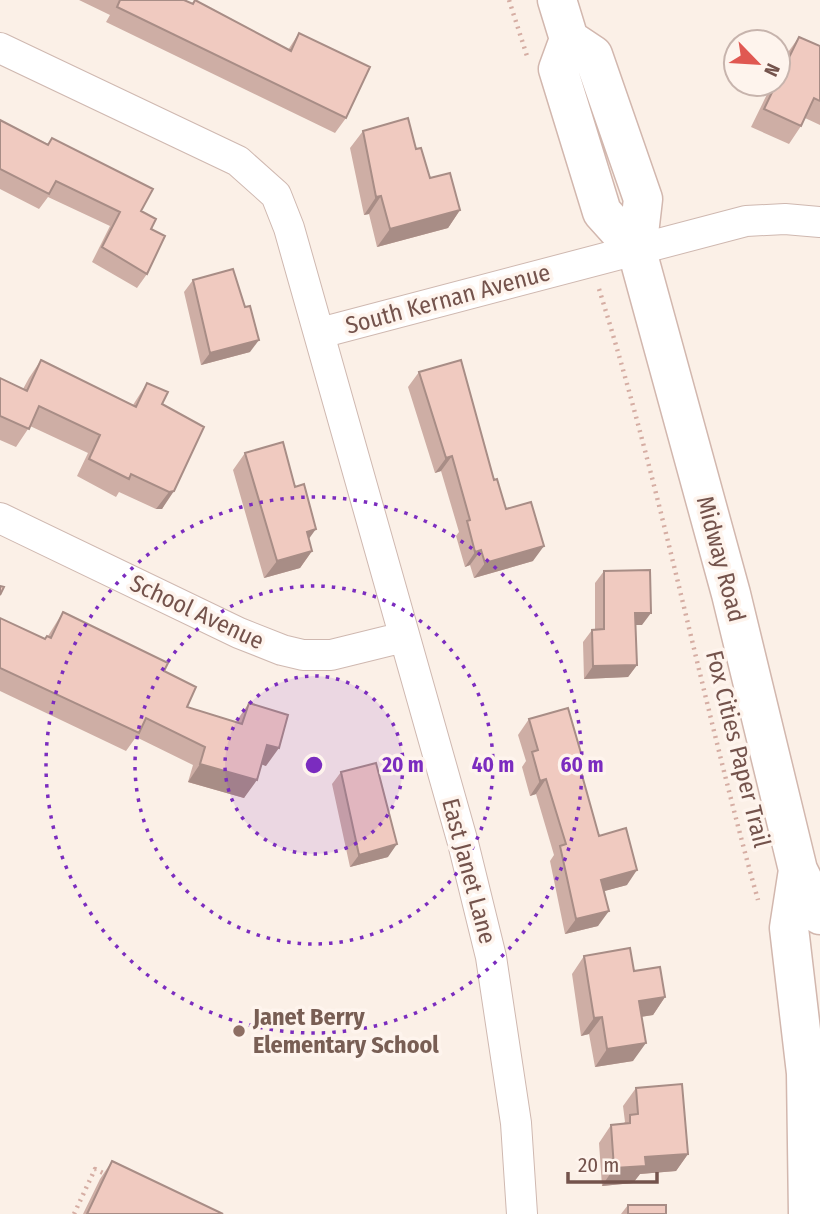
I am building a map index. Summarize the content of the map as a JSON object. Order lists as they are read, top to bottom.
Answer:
{
  "streets": {
    "main road": ["Midway Road"],
    "street": ["South Kernan Avenue", "School Avenue", "East Janet Lane"],
    "path": ["Fox Cities Paper Trail"]
  },
  "crossings": [
    ["South Kernan Avenue", "Midway Road"],
    ["South Kernan Avenue", "Fox Cities Paper Trail"],
    ["South Kernan Avenue", "East Janet Lane"],
    ["School Avenue", "East Janet Lane"]
  ],
  "places": ["Janet Berry Elementary School"],
  "scale_bar": "20 m",
  "north": "bottom right",
  "rings": ["20 m", "40 m", "60 m"]
}
